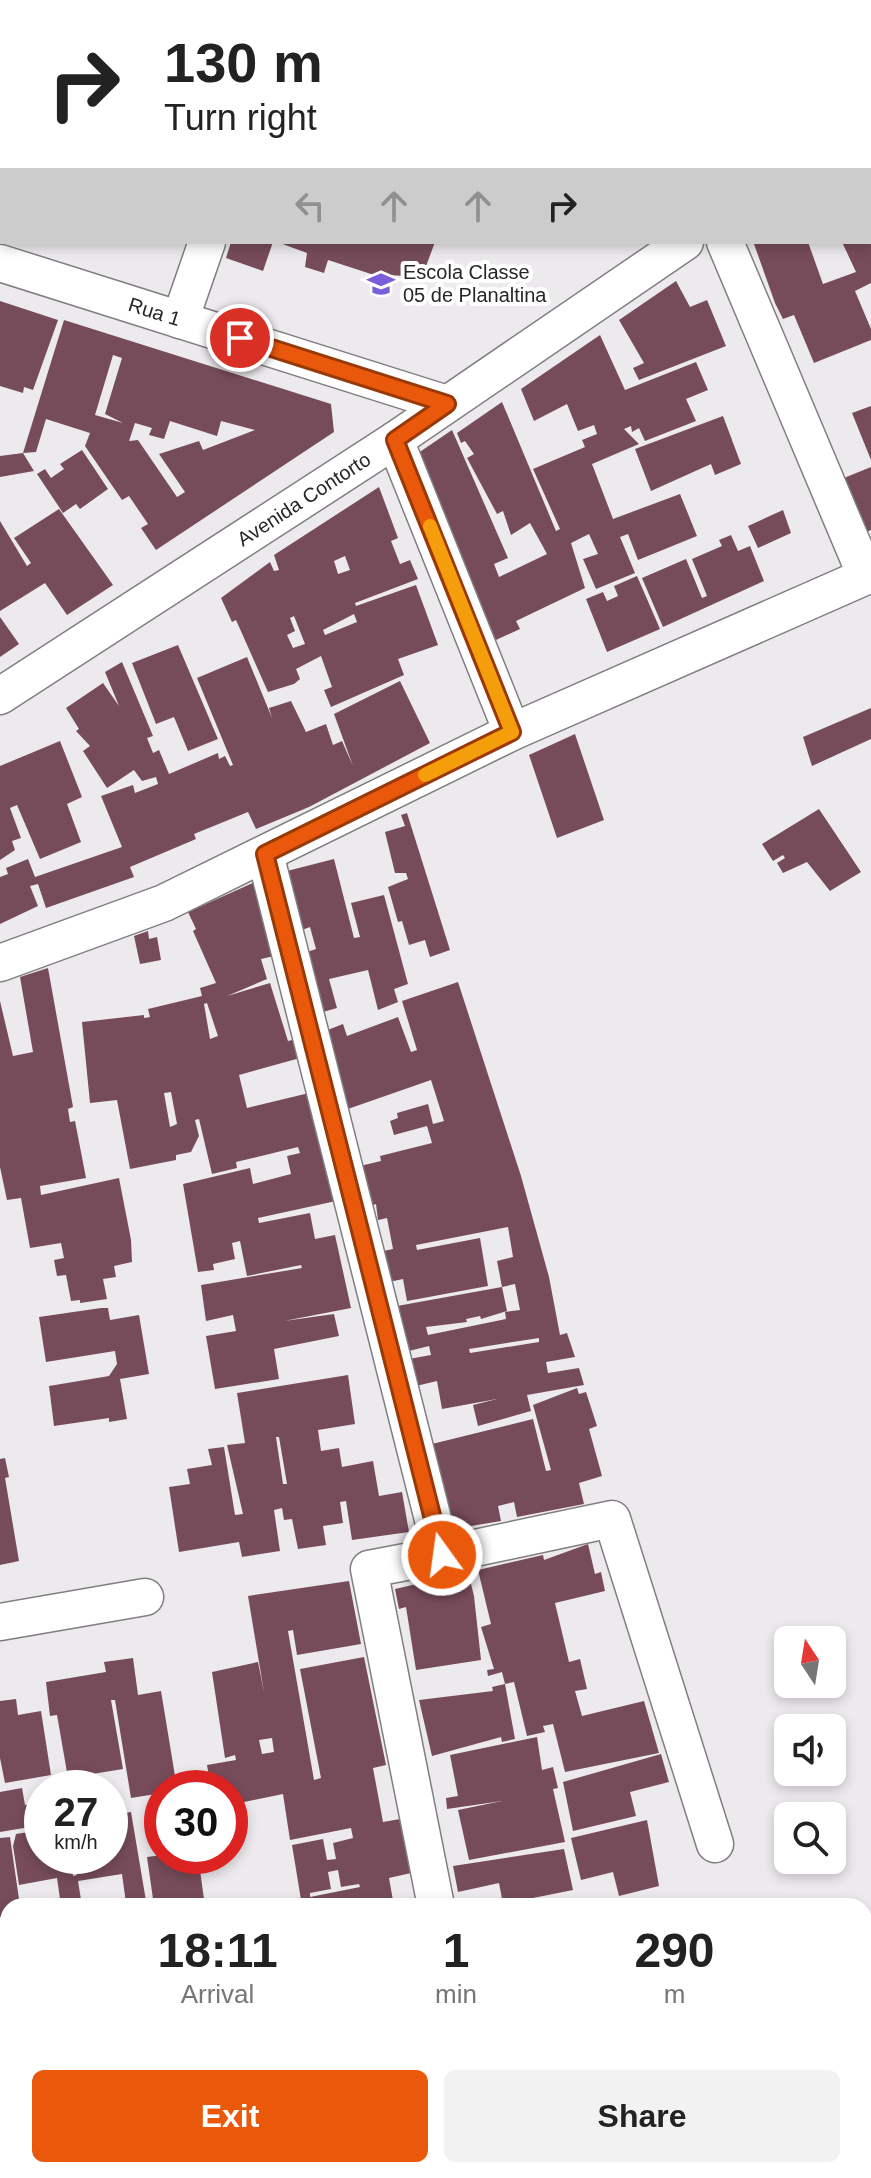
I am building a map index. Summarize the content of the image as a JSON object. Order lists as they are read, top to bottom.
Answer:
{
  "streets": {
    "street": ["Rua 1", "Avenida Contorto"]
  },
  "crossings": [
    ["Rua 1", "Avenida Contorto"]
  ],
  "places": {
    "school or university": ["Escola Classe 05 de Planaltina"]
  },
  "north": "top",
  "page": {
    "turn": ["130 m", "Turn right"],
    "speed": "27 km/h",
    "limit": "30",
    "eta": [
      "18:11",
      "Arrival",
      "1",
      "min",
      "290",
      "m"
    ],
    "buttons": ["Exit", "Share"]
  }
}
